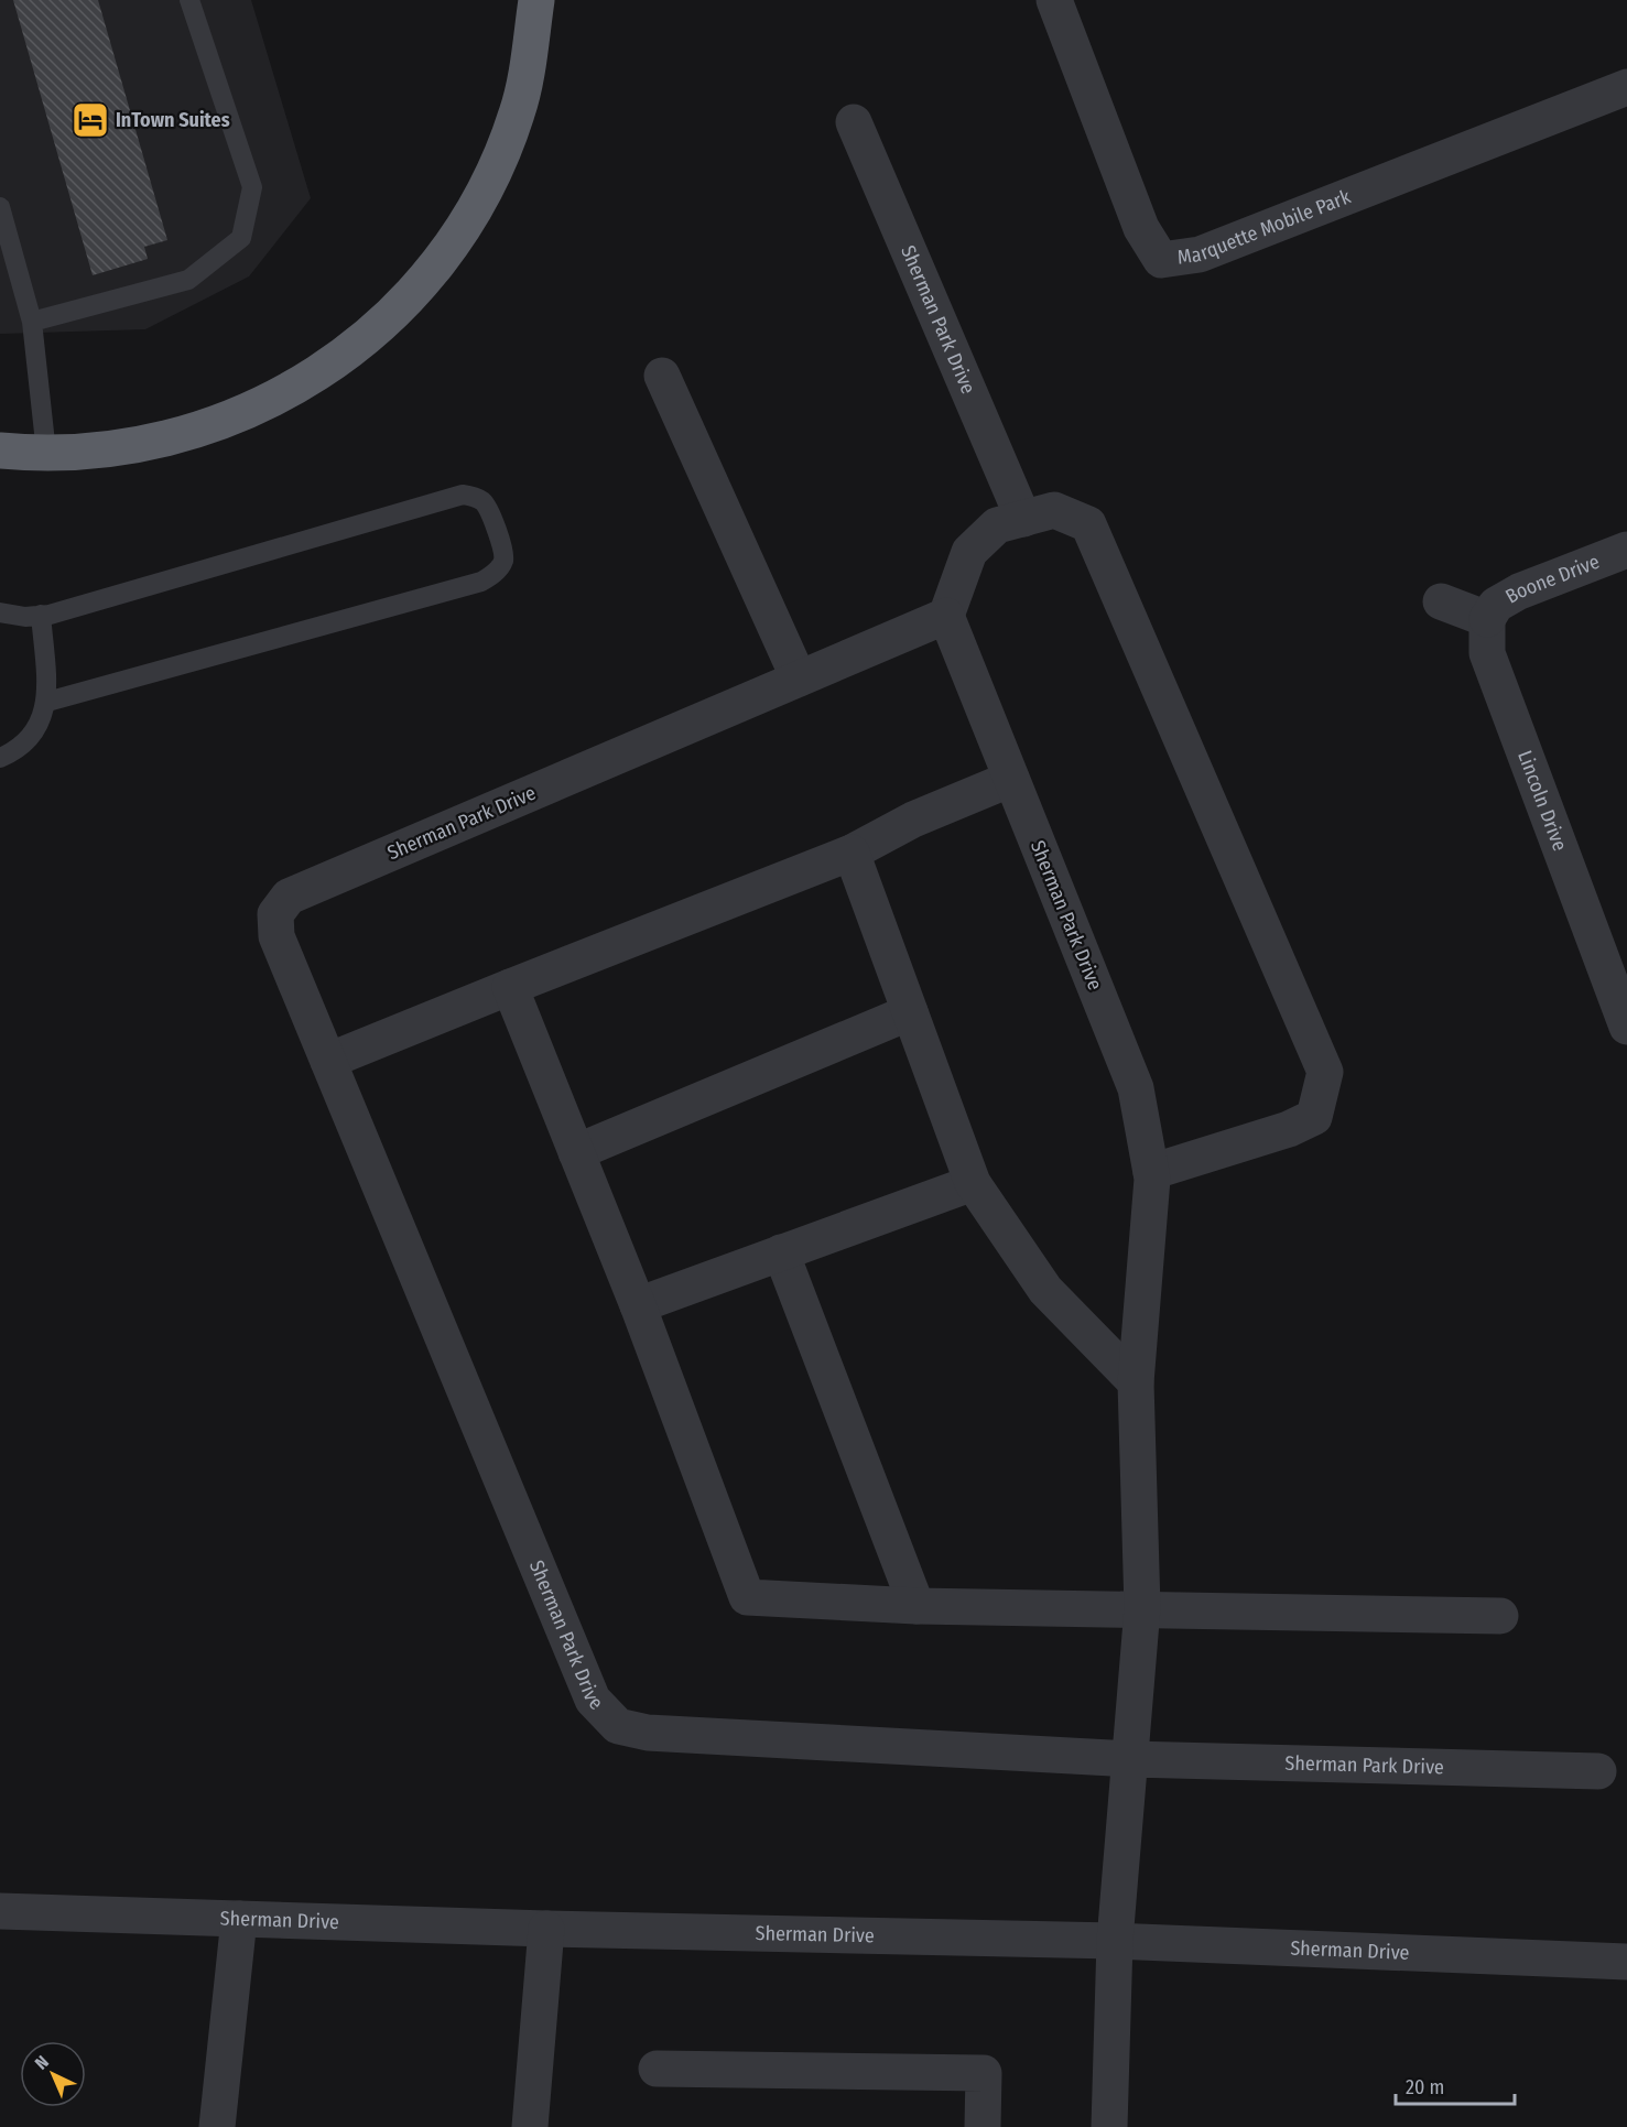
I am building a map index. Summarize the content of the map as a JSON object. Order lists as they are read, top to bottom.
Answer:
{
  "streets": {
    "street": [
      "Marquette Mobile Park",
      "Sherman Park Drive",
      "Boone Drive",
      "Lincoln Drive",
      "Sherman Drive"
    ]
  },
  "crossings": [
    ["Sherman Park Drive", "Sherman Drive"],
    ["Boone Drive", "Lincoln Drive"]
  ],
  "places": {
    "hotel": ["InTown Suites"]
  },
  "scale_bar": "20 m",
  "north": "top left"
}
